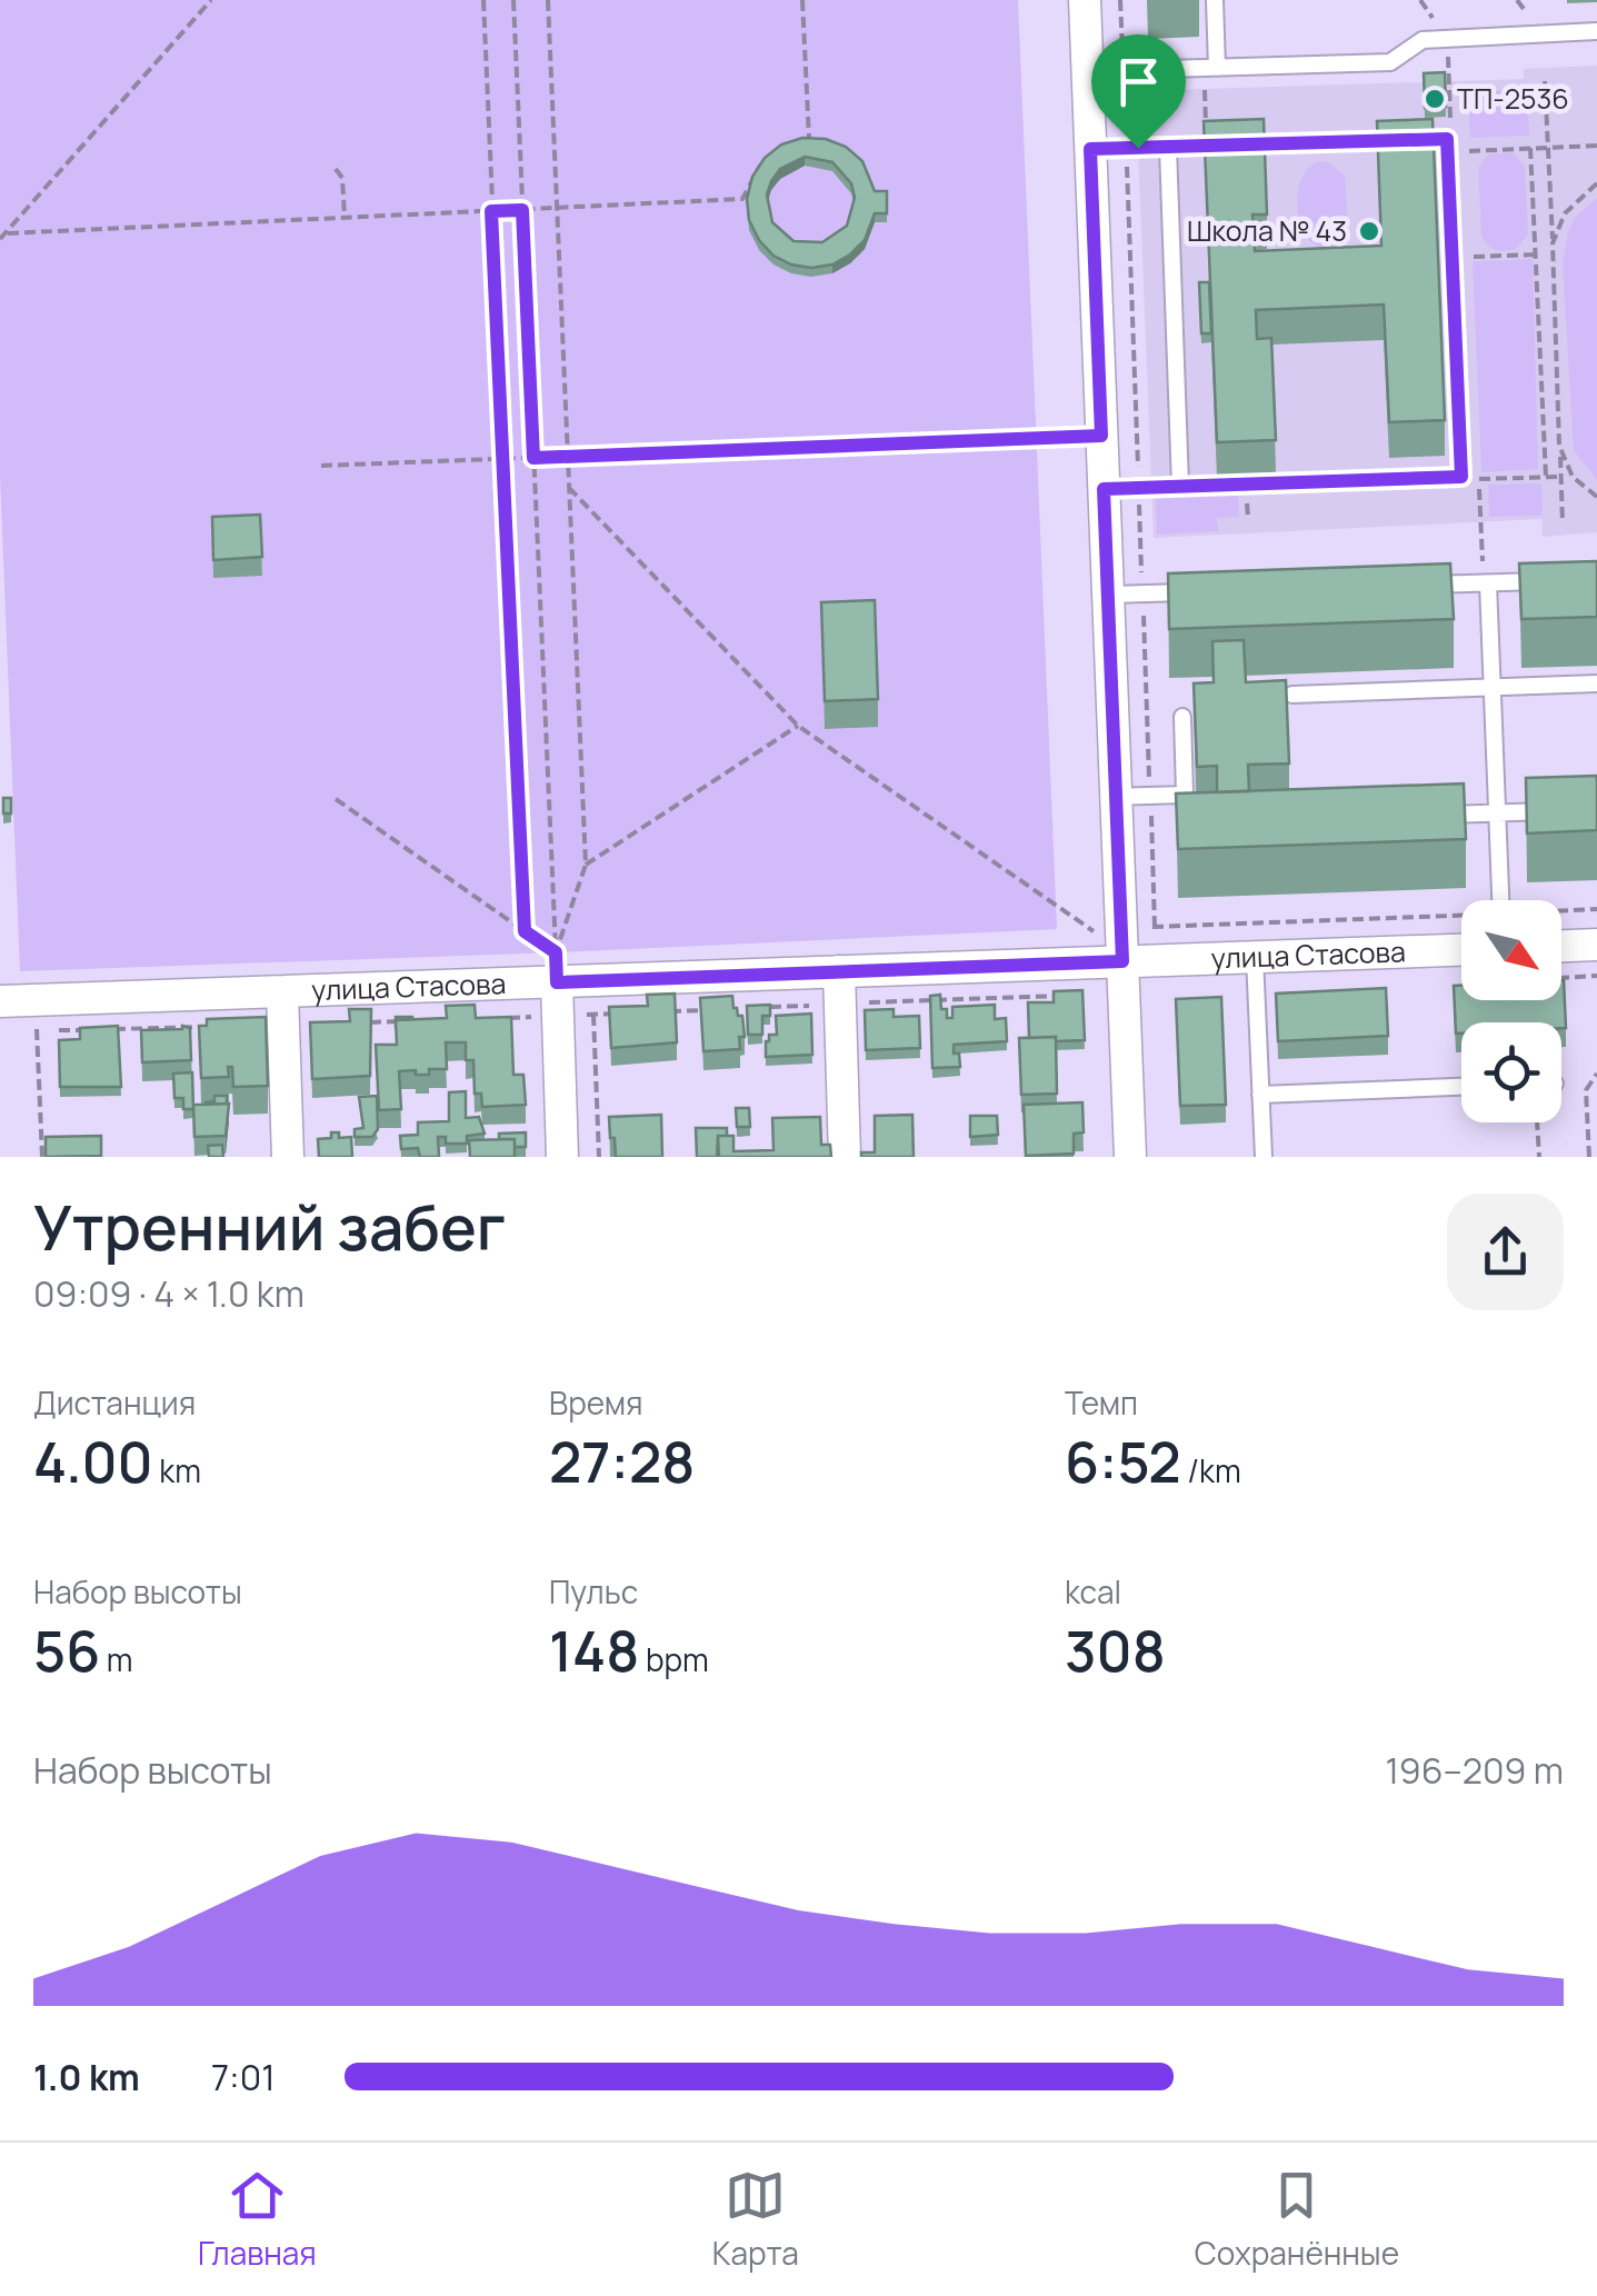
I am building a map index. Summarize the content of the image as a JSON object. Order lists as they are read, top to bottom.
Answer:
{
  "streets": {
    "street": ["улица Стасова"]
  },
  "places": ["ТП-2536", "Школа № 43"],
  "north": "bottom right",
  "page": {
    "heading": ["Утренний забег", "09:09 · 4 × 1.0 km"],
    "stats": [
      ["Дистанция", "4.00 km"],
      ["Время", "27:28"],
      ["Темп", "6:52 /km"],
      ["Набор высоты", "56 m"],
      ["Пульс", "148 bpm"],
      ["kcal", "308"]
    ],
    "chart": ["Набор высоты", "196–209 m"],
    "list": [
      {
        "name": "1.0 km",
        "note": "7:01"
      }
    ],
    "tabs": ["Главная", "Карта", "Сохранённые"]
  }
}
